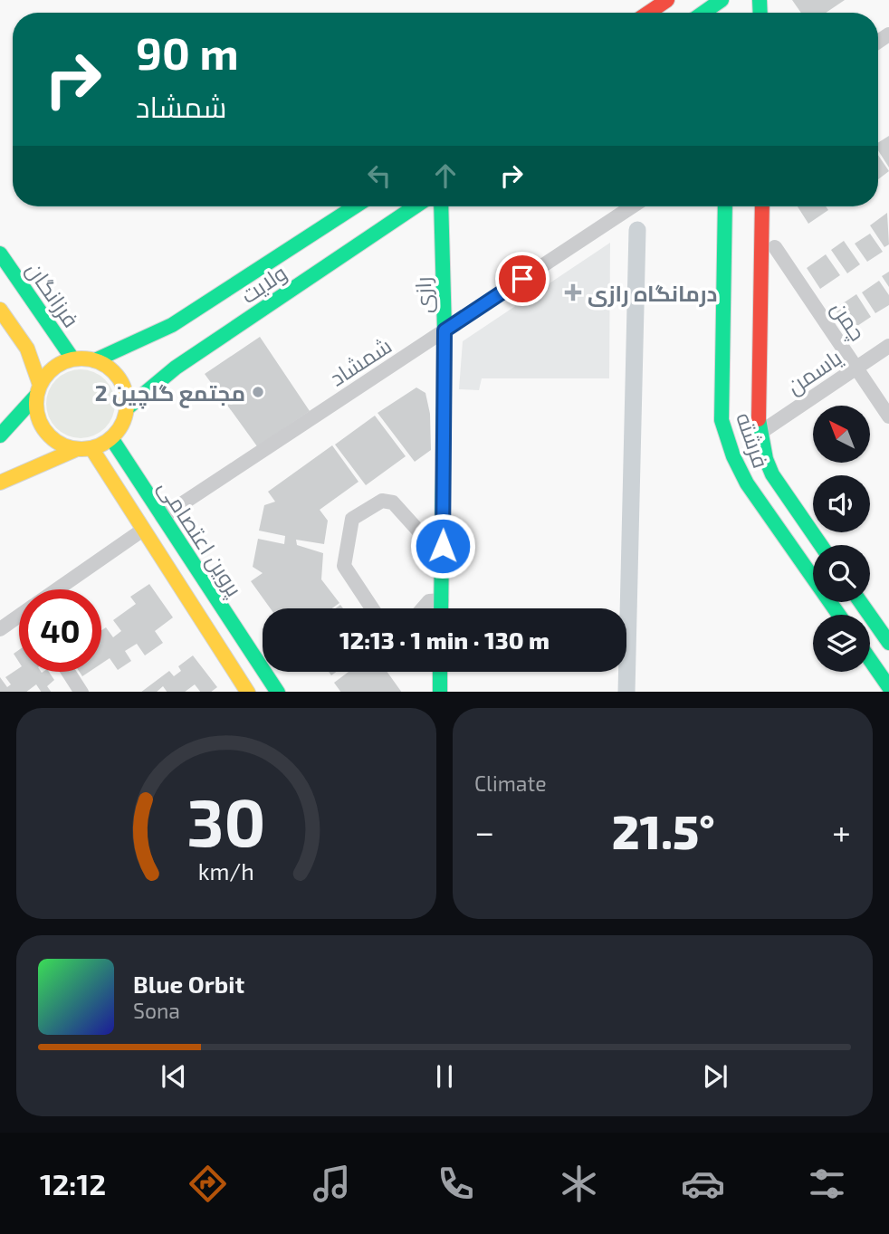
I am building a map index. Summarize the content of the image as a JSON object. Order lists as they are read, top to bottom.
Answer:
{
  "streets": {
    "street": [
      "ولایت",
      "فرزانگان",
      "رازی",
      "چمن",
      "شمشاد",
      "یاسمن",
      "فرشته",
      "پروین اعتصامی"
    ]
  },
  "crossings": [
    ["ولایت", "فرزانگان"],
    ["ولایت", "پروین اعتصامی"],
    ["فرزانگان", "پروین اعتصامی"],
    ["رازی", "شمشاد"],
    ["چمن", "یاسمن"],
    ["شمشاد", "پروین اعتصامی"],
    ["یاسمن", "فرشته"]
  ],
  "places": {
    "health": ["درمانگاه رازی"],
    "other": ["مجتمع گلچین 2"]
  },
  "north": "top left",
  "page": {
    "turn": ["90 m", "شمشاد"],
    "limit": "40",
    "trip": "12:13 · 1 min · 130 m",
    "tile": "Climate",
    "heat": ["−", "21.5°", "+"],
    "song": ["Blue Orbit", "Sona"],
    "tabs": "12:12",
    "gauge": ["30", "km/h"]
  }
}
